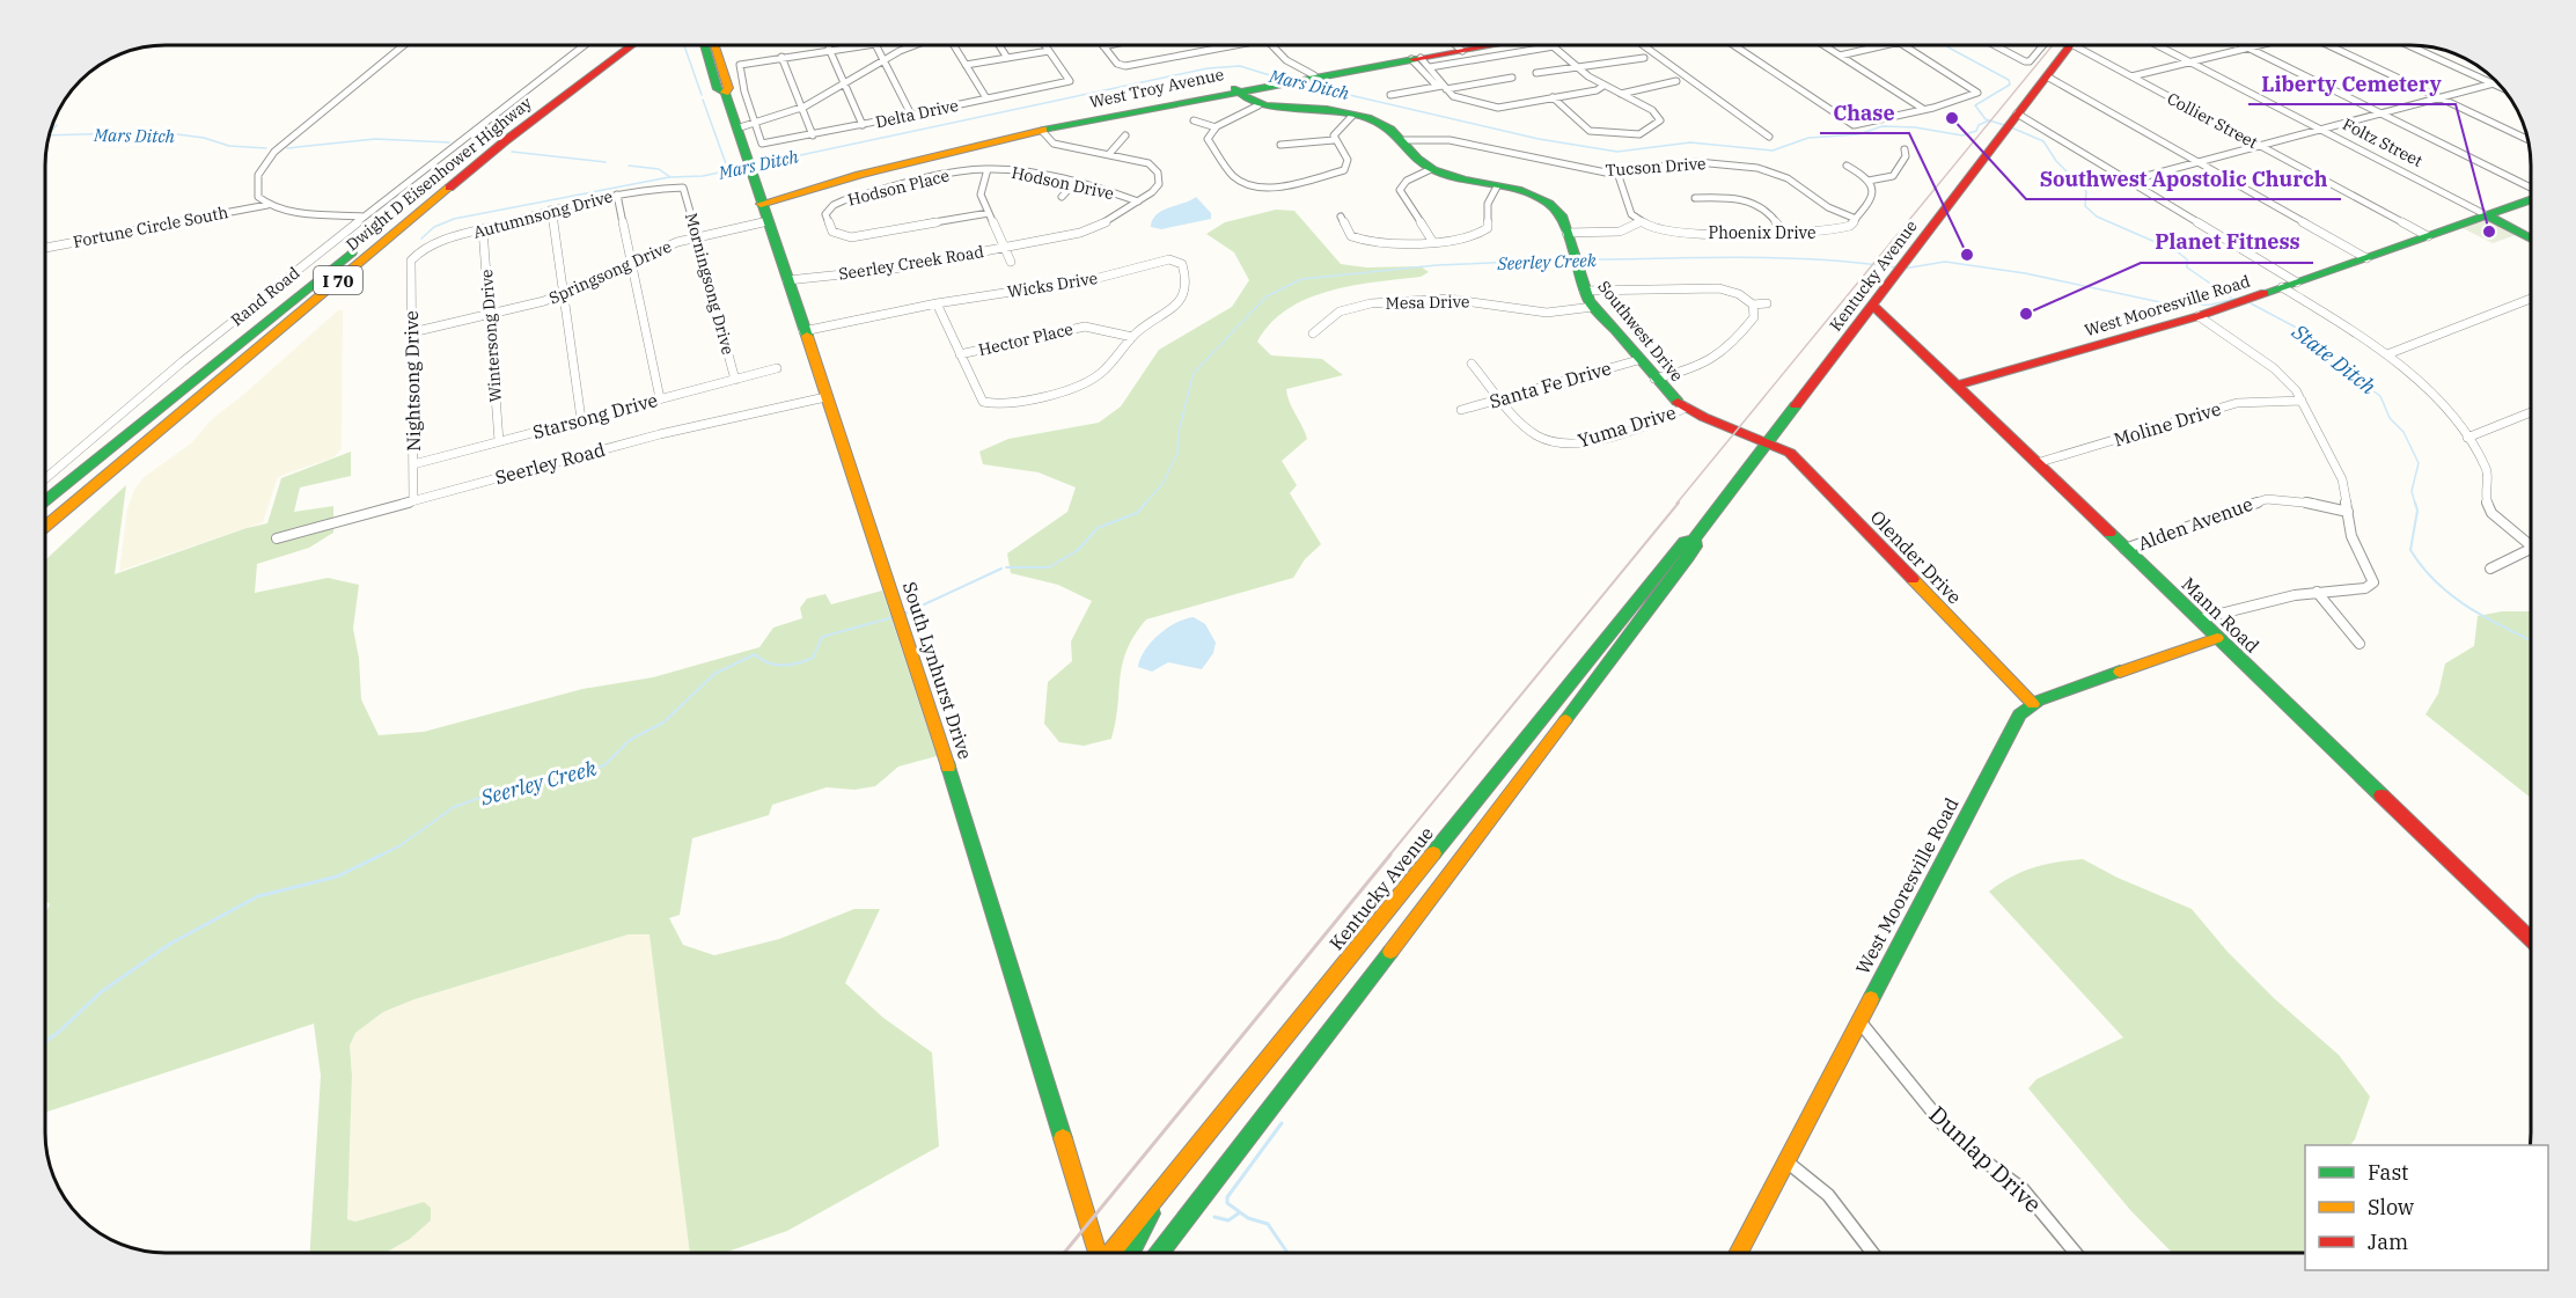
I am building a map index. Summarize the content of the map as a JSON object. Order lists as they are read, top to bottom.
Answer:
{
  "streets": {
    "main road": [
      "West Troy Avenue",
      "Foltz Street",
      "Dwight D Eisenhower Highway",
      "Kentucky Avenue",
      "I 70",
      "West Mooresville Road",
      "Southwest Drive",
      "Olender Drive",
      "Mann Road",
      "South Lynhurst Drive"
    ],
    "street": [
      "Delta Drive",
      "Collier Street",
      "Tucson Drive",
      "Hodson Drive",
      "Hodson Place",
      "Autumnsong Drive",
      "Fortune Circle South",
      "Phoenix Drive",
      "Seerley Creek Road",
      "Springsong Drive",
      "Morningsong Drive",
      "Wicks Drive",
      "Rand Road",
      "Mesa Drive",
      "Wintersong Drive",
      "Hector Place",
      "Nightsong Drive",
      "Santa Fe Drive",
      "Starsong Drive",
      "Moline Drive",
      "Yuma Drive",
      "Seerley Road",
      "Alden Avenue",
      "Dunlap Drive"
    ]
  },
  "crossings": [
    ["West Troy Avenue", "Springsong Drive"],
    ["West Troy Avenue", "South Lynhurst Drive"],
    ["Collier Street", "West Mooresville Road"],
    ["Foltz Street", "West Mooresville Road"],
    ["Tucson Drive", "Phoenix Drive"],
    ["Hodson Drive", "Hodson Place"],
    ["Hodson Drive", "Seerley Creek Road"],
    ["Autumnsong Drive", "Morningsong Drive"],
    ["Autumnsong Drive", "Wintersong Drive"],
    ["Autumnsong Drive", "Nightsong Drive"],
    ["Seerley Creek Road", "South Lynhurst Drive"],
    ["Springsong Drive", "Morningsong Drive"],
    ["Springsong Drive", "Wintersong Drive"],
    ["Springsong Drive", "Nightsong Drive"],
    ["Springsong Drive", "South Lynhurst Drive"],
    ["Kentucky Avenue", "Southwest Drive"],
    ["Kentucky Avenue", "Olender Drive"],
    ["Kentucky Avenue", "Mann Road"],
    ["Morningsong Drive", "Starsong Drive"],
    ["Wicks Drive", "Hector Place"],
    ["Wicks Drive", "South Lynhurst Drive"],
    ["Mesa Drive", "Southwest Drive"],
    ["West Mooresville Road", "Olender Drive"],
    ["West Mooresville Road", "Mann Road"],
    ["West Mooresville Road", "Dunlap Drive"],
    ["Southwest Drive", "Santa Fe Drive"],
    ["Southwest Drive", "Yuma Drive"],
    ["Southwest Drive", "Olender Drive"],
    ["Wintersong Drive", "Starsong Drive"],
    ["Nightsong Drive", "Starsong Drive"],
    ["Nightsong Drive", "Seerley Road"],
    ["Santa Fe Drive", "Yuma Drive"],
    ["Moline Drive", "Mann Road"],
    ["Seerley Road", "South Lynhurst Drive"],
    ["Alden Avenue", "Mann Road"]
  ],
  "water": ["Mars Ditch", "Seerley Creek", "State Ditch"],
  "places": [
    "Southwest Apostolic Church",
    "Liberty Cemetery",
    "Chase",
    "Planet Fitness"
  ],
  "legend": ["Fast", "Slow", "Jam"]
}
